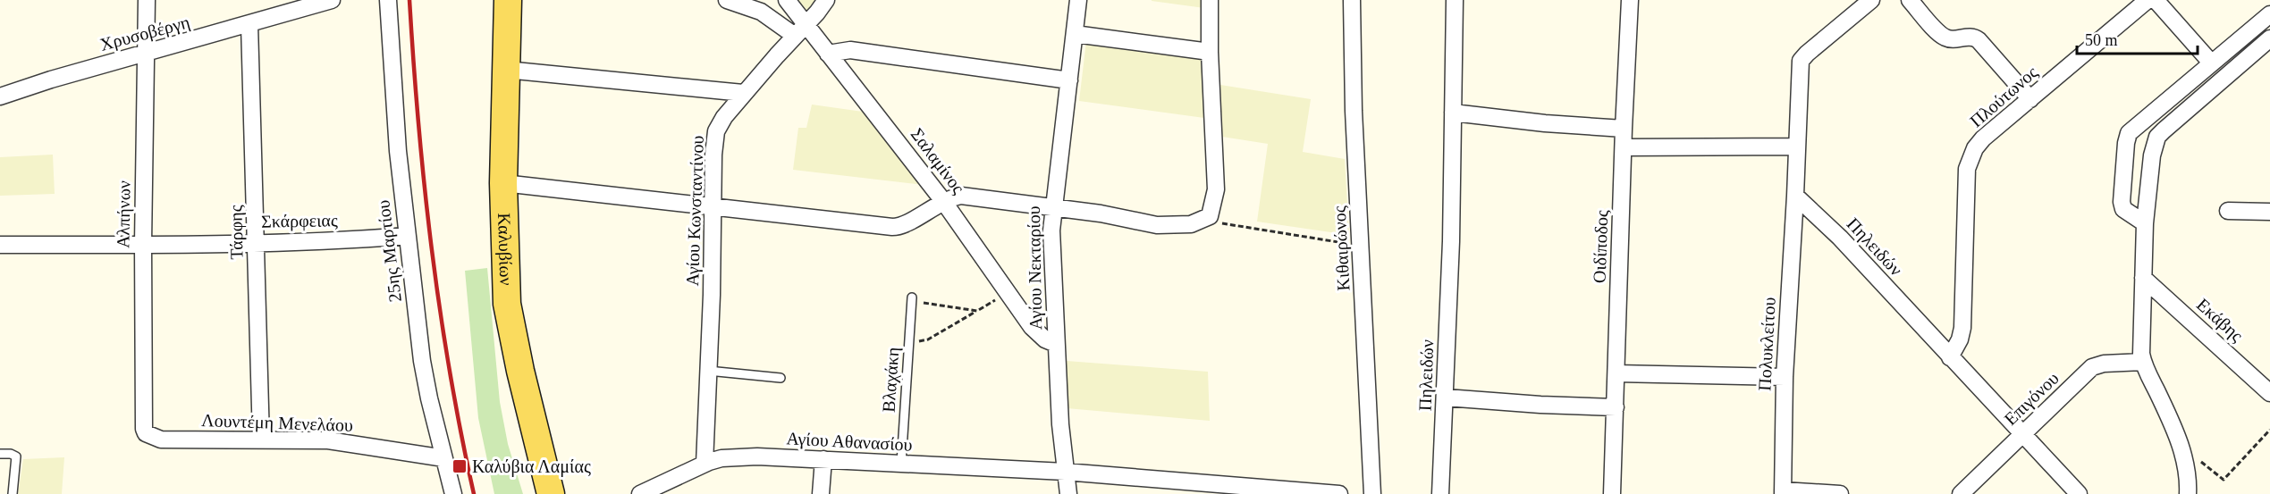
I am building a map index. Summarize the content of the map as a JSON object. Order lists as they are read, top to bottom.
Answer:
{
  "streets": {
    "main road": ["Καλυβίων"],
    "street": [
      "Χρυσοβέργη",
      "Πλούτωνος",
      "Σαλαμίνος",
      "Αγίου Κωνσταντίνου",
      "Αλπήνων",
      "Σκάρφειας",
      "Τάρφης",
      "Οιδίποδος",
      "Πηλειδών",
      "Κιθαιρώνος",
      "25ης Μαρτίου",
      "Αγίου Νεκταρίου",
      "Εκάβης",
      "Πολυκλείτου",
      "Επιγόνου",
      "Λουντέμη Μενελάου",
      "Αγίου Αθανασίου"
    ],
    "lane": ["Βλαχάκη"]
  },
  "crossings": [
    ["Χρυσοβέργη", "Αλπήνων"],
    ["Χρυσοβέργη", "Τάρφης"],
    ["Πλούτωνος", "Πηλειδών"],
    ["Σαλαμίνος", "Αγίου Κωνσταντίνου"],
    ["Σαλαμίνος", "Αγίου Νεκταρίου"],
    ["Αγίου Κωνσταντίνου", "Αγίου Αθανασίου"],
    ["Αλπήνων", "Σκάρφειας"],
    ["Αλπήνων", "Λουντέμη Μενελάου"],
    ["Σκάρφειας", "Τάρφης"],
    ["Σκάρφειας", "25ης Μαρτίου"],
    ["Τάρφης", "Λουντέμη Μενελάου"],
    ["Πηλειδών", "Πολυκλείτου"],
    ["Πηλειδών", "Επιγόνου"],
    ["25ης Μαρτίου", "Λουντέμη Μενελάου"],
    ["Αγίου Νεκταρίου", "Αγίου Αθανασίου"],
    ["Βλαχάκη", "Αγίου Αθανασίου"]
  ],
  "places": {
    "transit": ["Καλύβια Λαμίας"]
  },
  "scale_bar": "50 m"
}
